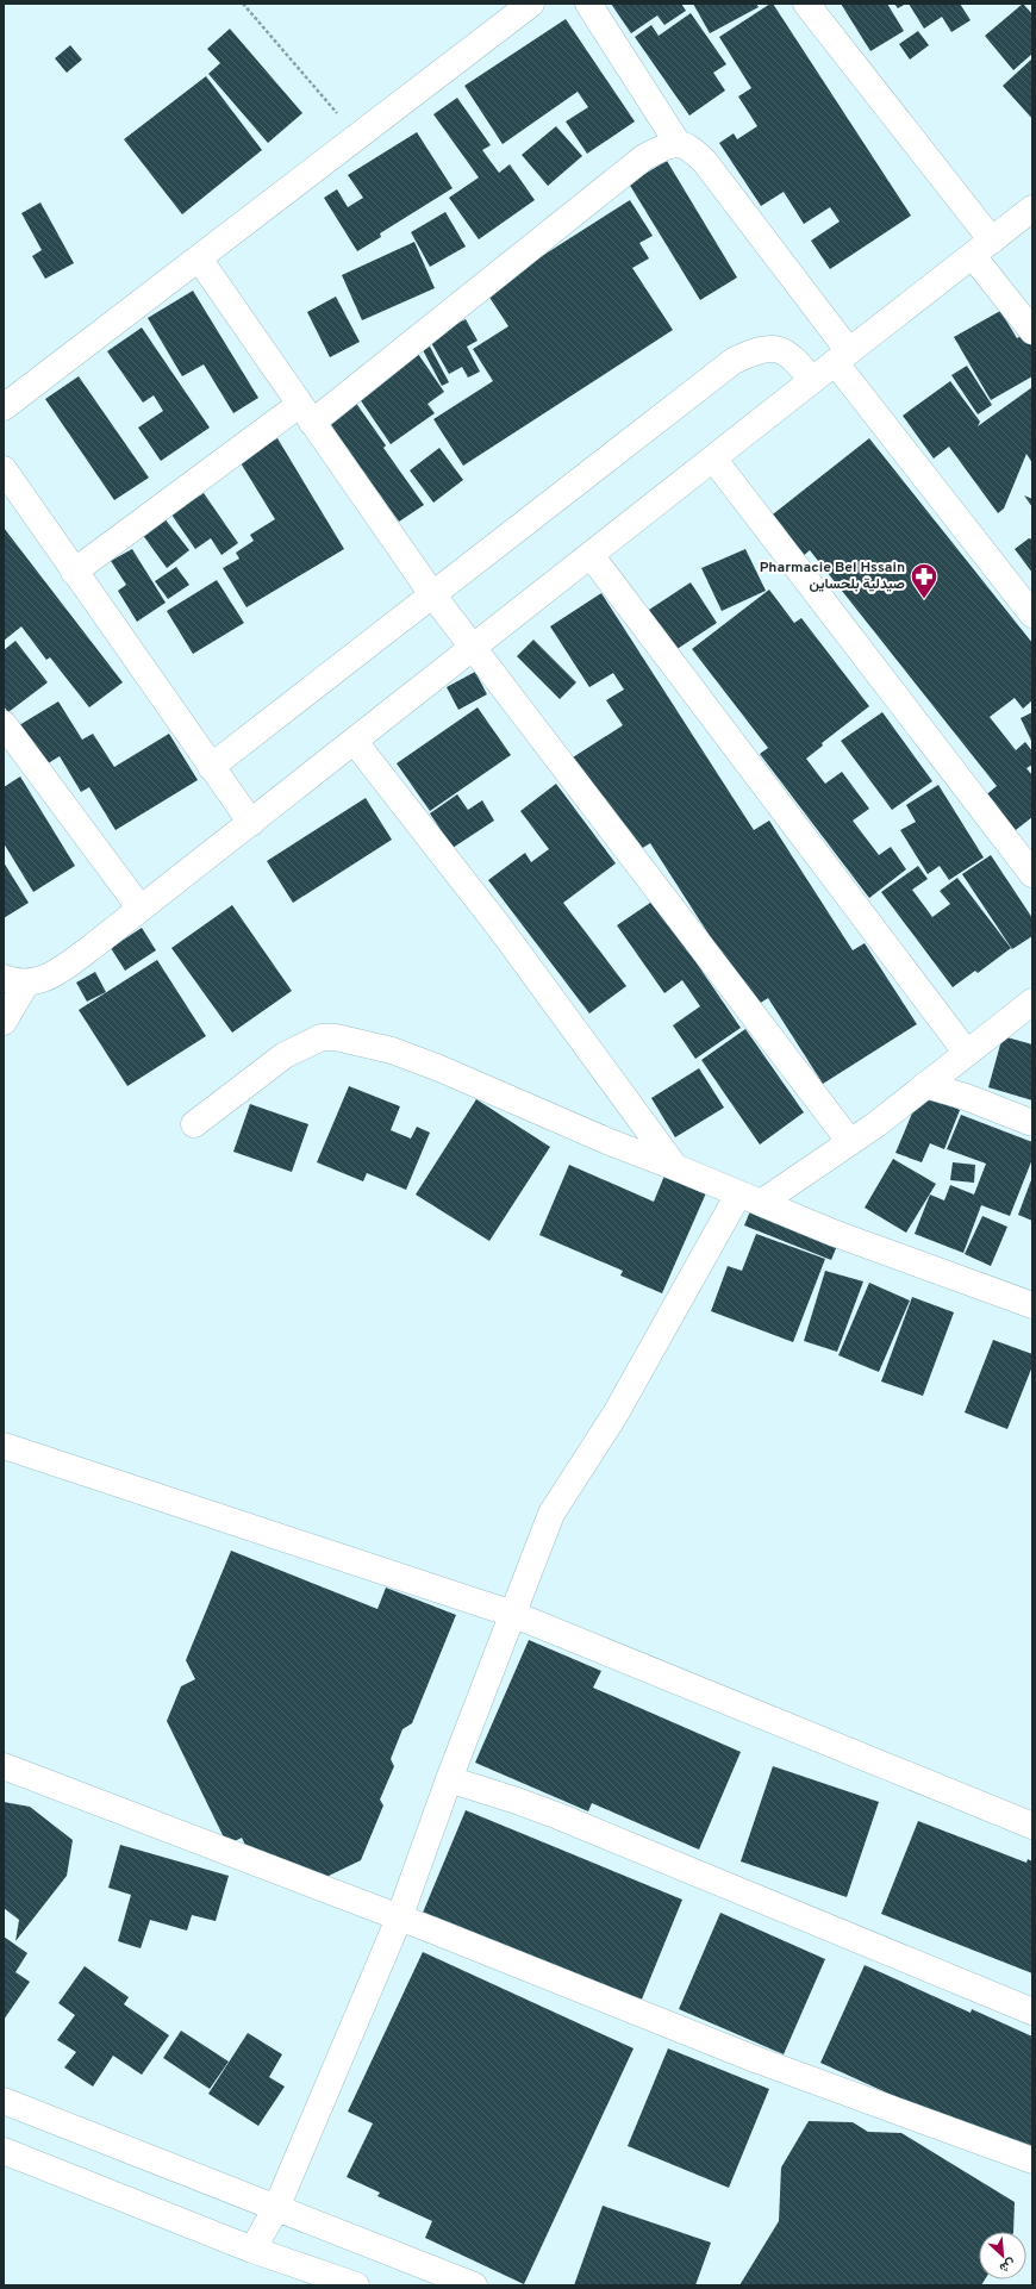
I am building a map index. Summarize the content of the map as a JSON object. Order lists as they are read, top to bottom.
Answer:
{
  "places": {
    "pharmacy": ["Pharmacie Bel Hssain صيدلية بلحساين"]
  },
  "north": "bottom right"
}
